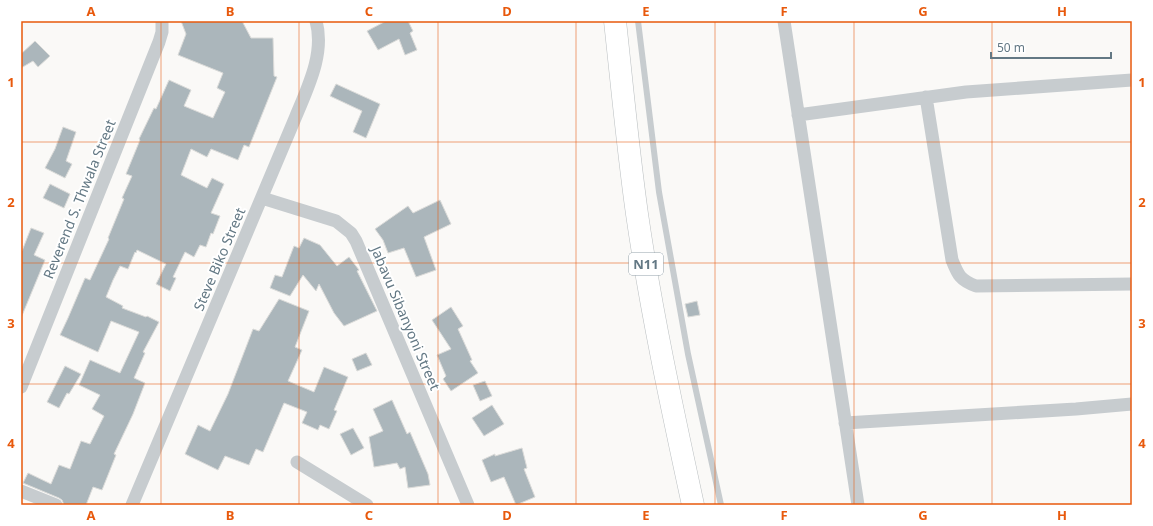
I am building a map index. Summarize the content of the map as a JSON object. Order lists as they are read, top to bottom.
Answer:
{
  "streets": {
    "highway": ["N11"],
    "street": ["Reverend S. Thwala Street", "Steve Biko Street", "Jabavu Sibanyoni Street"]
  },
  "crossings": [
    ["Steve Biko Street", "Jabavu Sibanyoni Street"]
  ],
  "scale_bar": "50 m",
  "grid": {
    "columns": [
      "A",
      "B",
      "C",
      "D",
      "E",
      "F",
      "G",
      "H"
    ],
    "rows": [
      "1",
      "2",
      "3",
      "4"
    ]
  }
}
